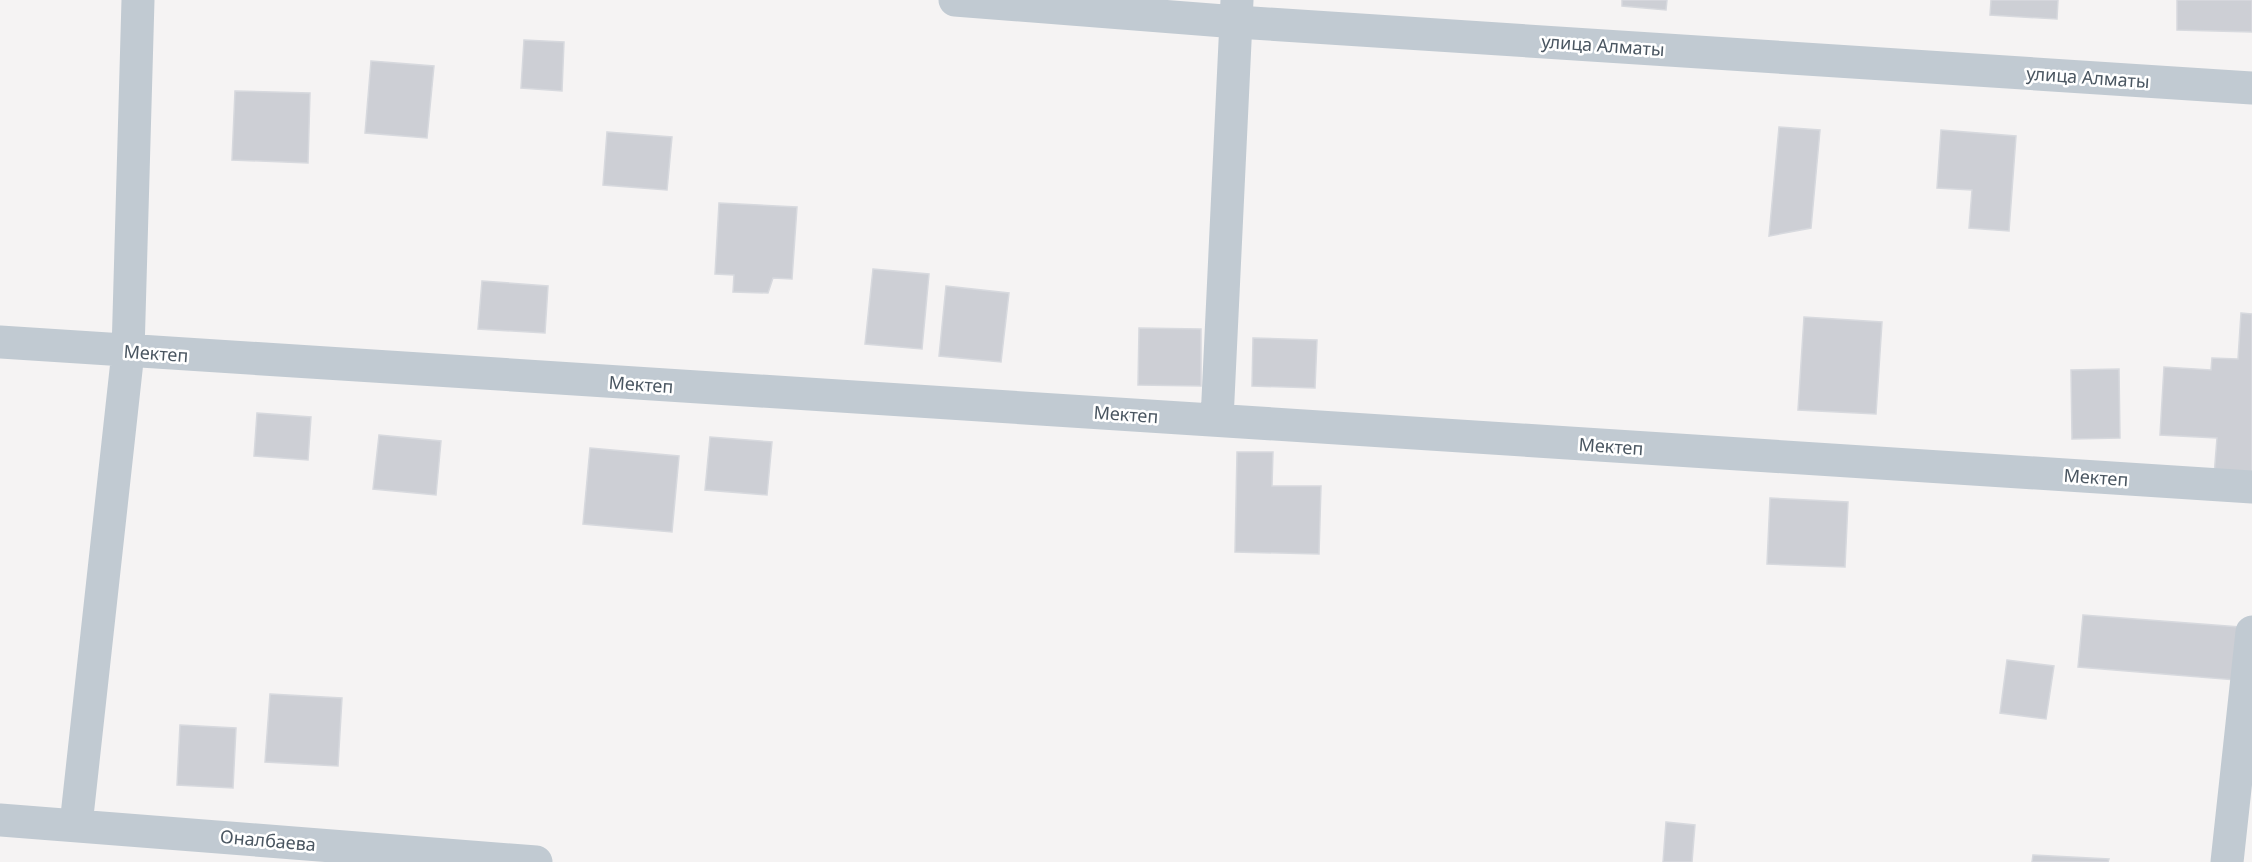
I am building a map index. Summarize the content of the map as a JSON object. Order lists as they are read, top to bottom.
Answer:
{
  "streets": {
    "street": ["улица Алматы", "Мектеп", "Оналбаева"]
  }
}
